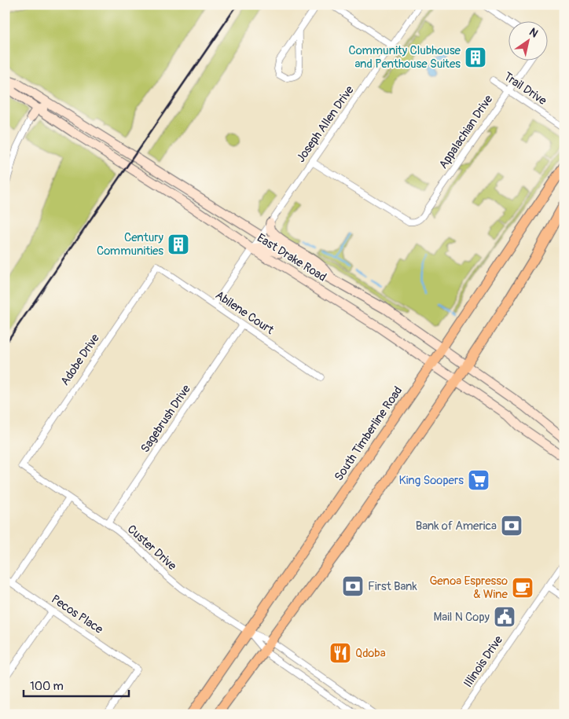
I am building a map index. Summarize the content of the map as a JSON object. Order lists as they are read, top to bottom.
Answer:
{
  "streets": {
    "main road": ["East Drake Road", "South Timberline Road"],
    "street": [
      "Trail Drive",
      "Joseph Allen Drive",
      "Appalachian Drive",
      "Abilene Court",
      "Adobe Drive",
      "Sagebrush Drive",
      "Custer Drive",
      "Pecos Place",
      "Illinois Drive"
    ]
  },
  "crossings": [
    ["Trail Drive", "Appalachian Drive"],
    ["Joseph Allen Drive", "Appalachian Drive"],
    ["Joseph Allen Drive", "East Drake Road"],
    ["East Drake Road", "South Timberline Road"],
    ["Abilene Court", "Adobe Drive"],
    ["Abilene Court", "Sagebrush Drive"],
    ["Adobe Drive", "Custer Drive"],
    ["Sagebrush Drive", "Custer Drive"],
    ["South Timberline Road", "Custer Drive"]
  ],
  "places": {
    "building": ["Community Clubhouse and Penthouse Suites", "Century Communities"],
    "supermarket": ["King Soopers"],
    "bank": ["Bank of America", "First Bank"],
    "cafe": ["Genoa Espresso & Wine"],
    "public building": ["Mail N Copy"],
    "restaurant": ["Qdoba"]
  },
  "scale_bar": "100 m",
  "north": "top right"
}
